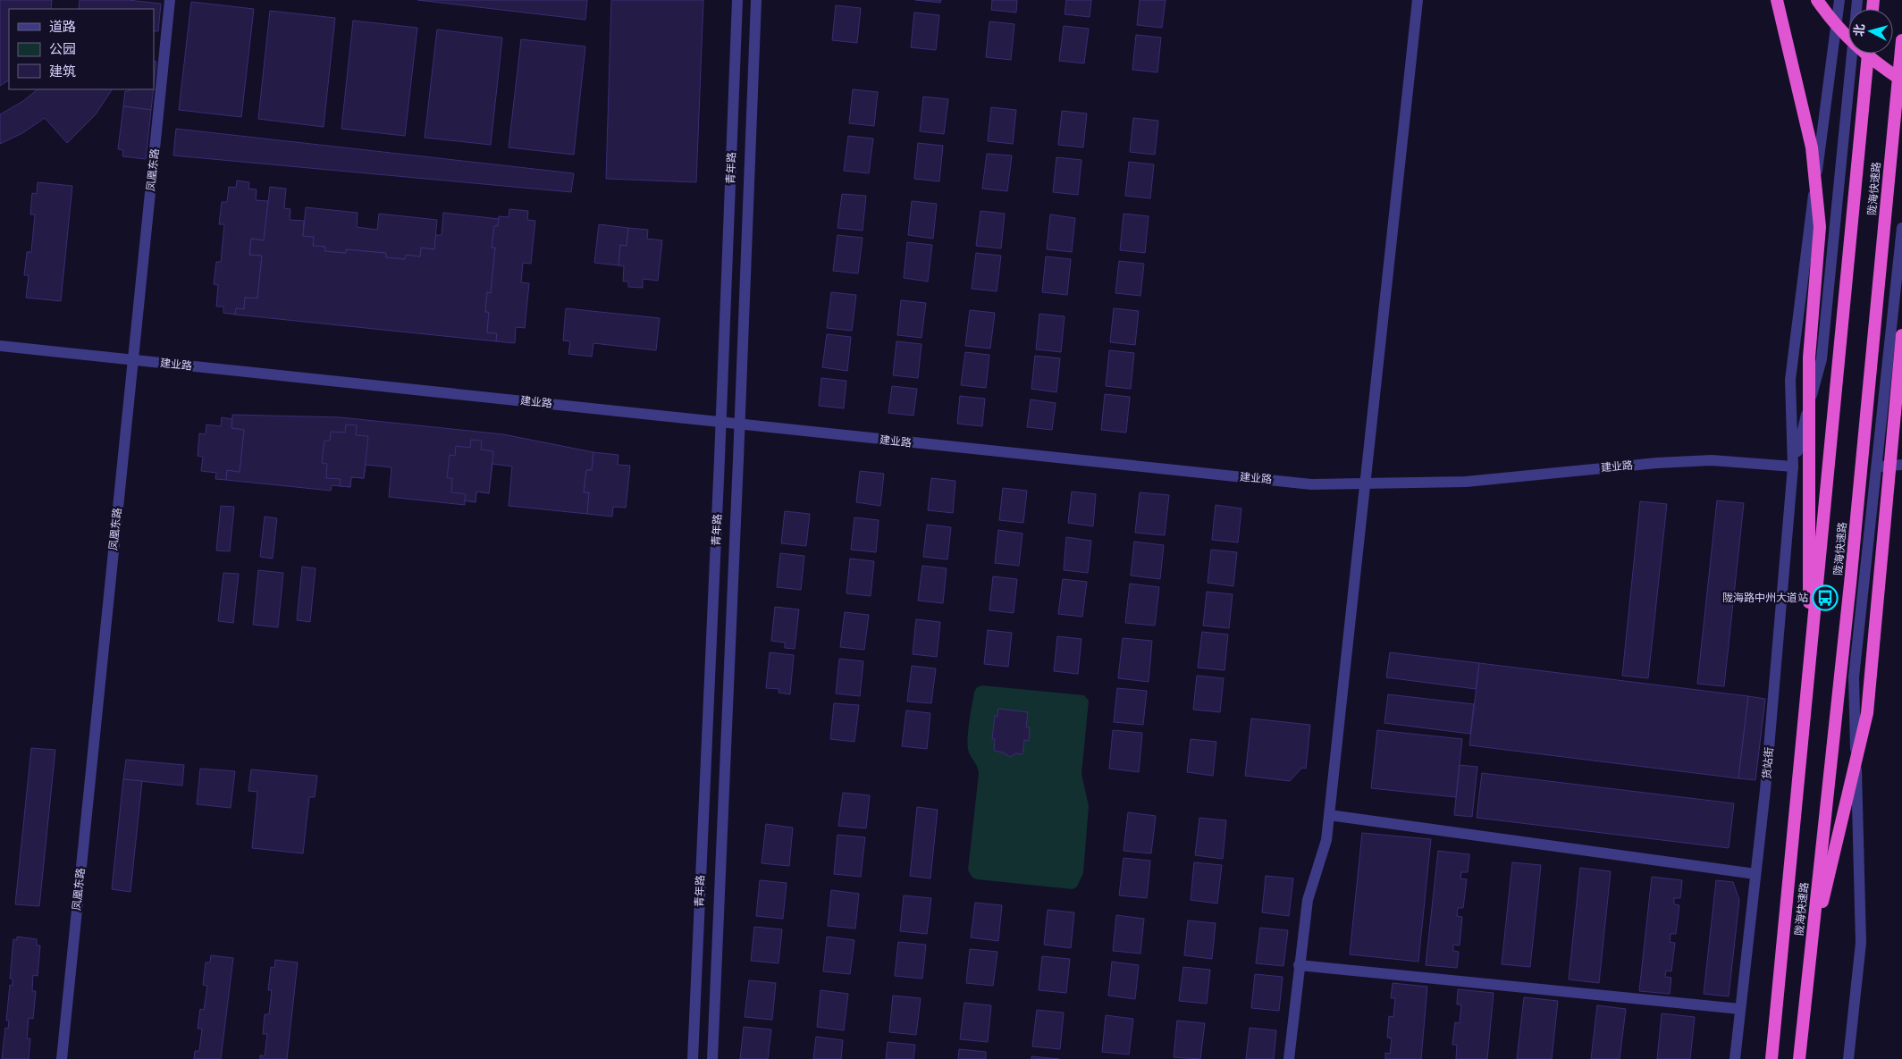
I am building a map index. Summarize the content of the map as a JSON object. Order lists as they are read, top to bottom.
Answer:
{
  "streets": {
    "highway": ["陇海快速路"],
    "street": [
      "青年路",
      "凤凰东路",
      "建业路",
      "货站街"
    ]
  },
  "crossings": [
    ["青年路", "建业路"],
    ["凤凰东路", "建业路"],
    ["建业路", "货站街"]
  ],
  "places": {
    "bus stop": ["陇海路中州大道站"]
  },
  "legend": ["道路", "公园", "建筑"],
  "north": "left"
}
